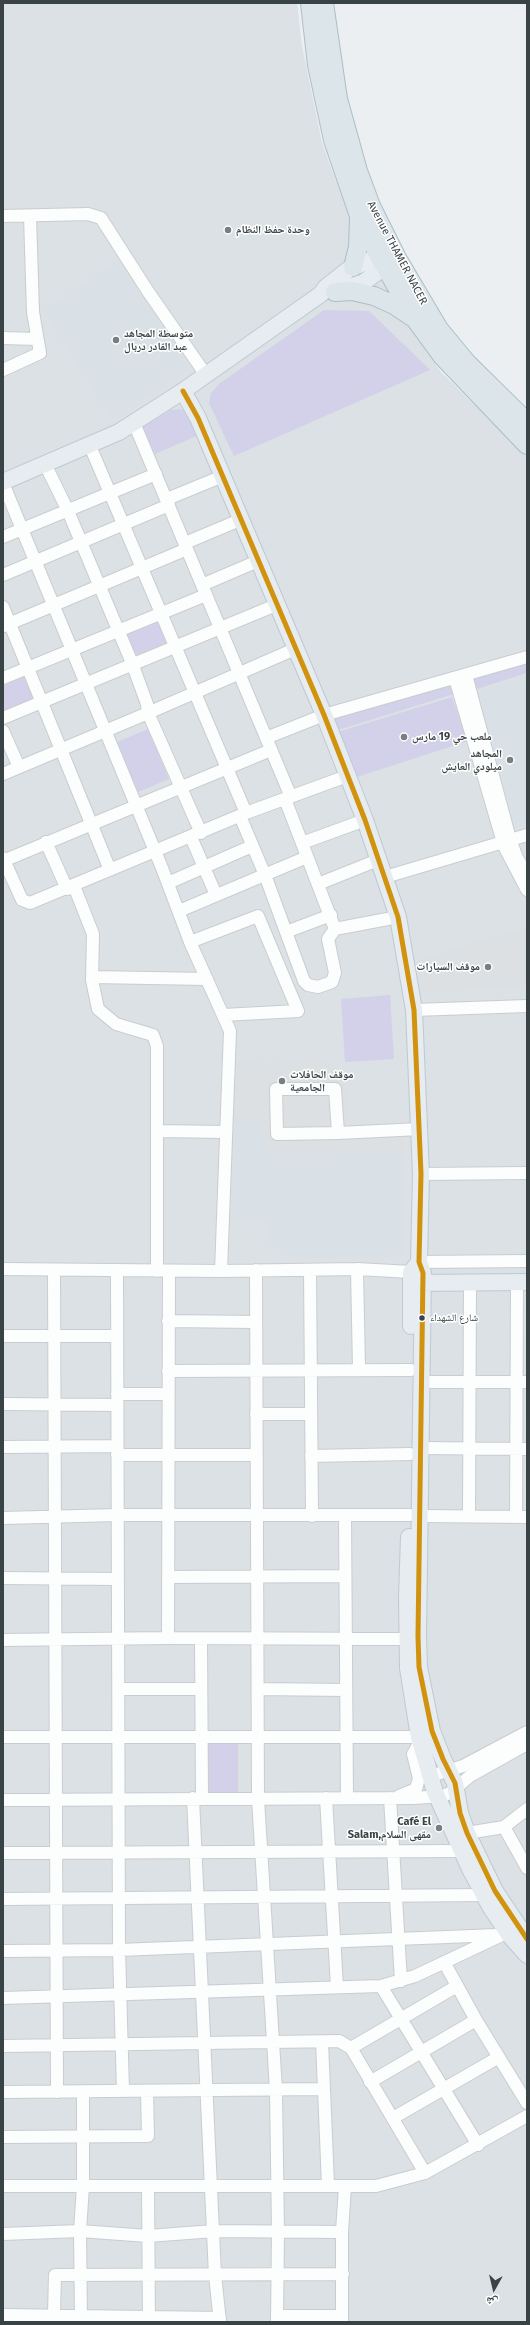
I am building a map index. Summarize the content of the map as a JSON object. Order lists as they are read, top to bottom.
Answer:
{
  "streets": {
    "highway": ["Avenue THAMER NACER"]
  },
  "places": [
    "وحدة حفظ النظام",
    "متوسطة المجاهد عبد القادر دربال",
    "ملعب حي 19 مارس",
    "المجاهد ميلودي العايش",
    "موقف السيارات",
    "موقف الحافلات الجامعية",
    "شارع الشهداء",
    "Café El Salam,مقهى السلام"
  ],
  "north": "bottom"
}
